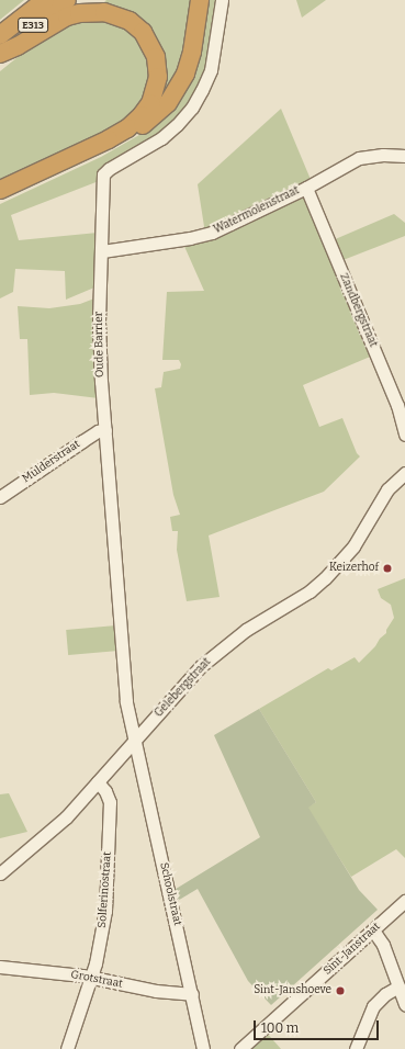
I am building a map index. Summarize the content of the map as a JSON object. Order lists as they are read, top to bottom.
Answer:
{
  "streets": {
    "highway": ["E313"],
    "street": [
      "Watermolenstraat",
      "Zandbergstraat",
      "Oude Barrier",
      "Mulderstraat",
      "Gelebergstraat",
      "Solferinostraat",
      "Schoolstraat",
      "Sint-Janstraat",
      "Grotstraat"
    ]
  },
  "crossings": [
    ["Watermolenstraat", "Zandbergstraat"],
    ["Watermolenstraat", "Oude Barrier"],
    ["Oude Barrier", "Mulderstraat"],
    ["Oude Barrier", "Gelebergstraat"],
    ["Oude Barrier", "Schoolstraat"],
    ["Gelebergstraat", "Solferinostraat"],
    ["Gelebergstraat", "Schoolstraat"],
    ["Solferinostraat", "Grotstraat"],
    ["Schoolstraat", "Grotstraat"]
  ],
  "places": ["Keizerhof", "Sint-Janshoeve"],
  "scale_bar": "100 m"
}
